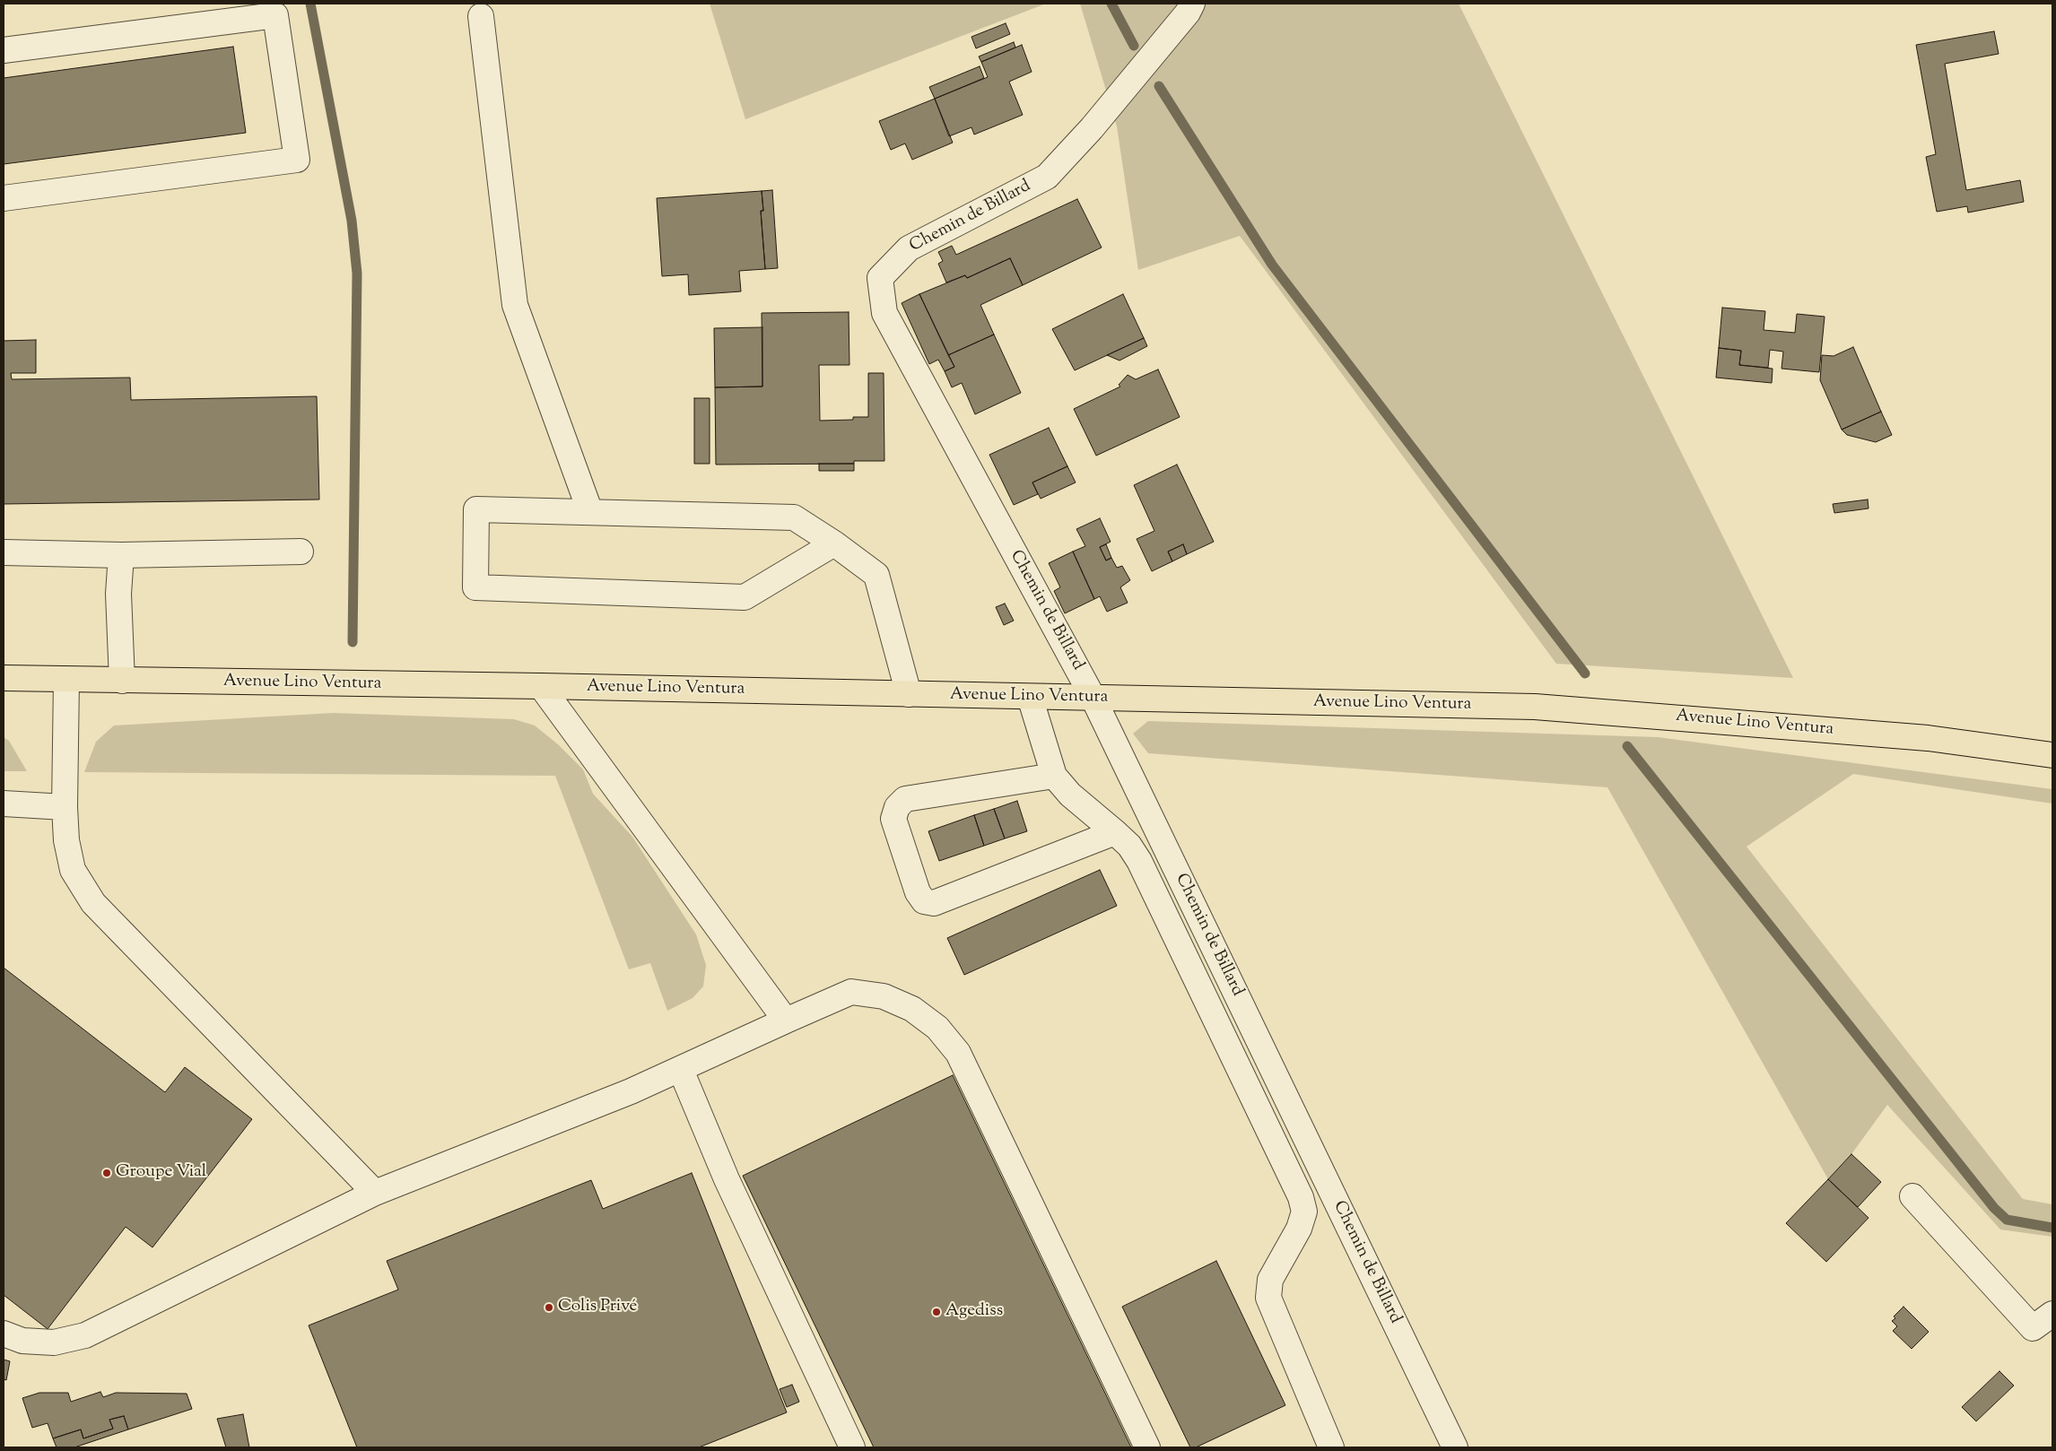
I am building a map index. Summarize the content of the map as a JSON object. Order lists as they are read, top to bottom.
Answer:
{
  "streets": {
    "main road": ["Avenue Lino Ventura"],
    "street": ["Chemin de Billard"]
  },
  "crossings": [
    ["Chemin de Billard", "Avenue Lino Ventura"]
  ],
  "places": ["Groupe Vial", "Colis Privé", "Agediss"]
}
